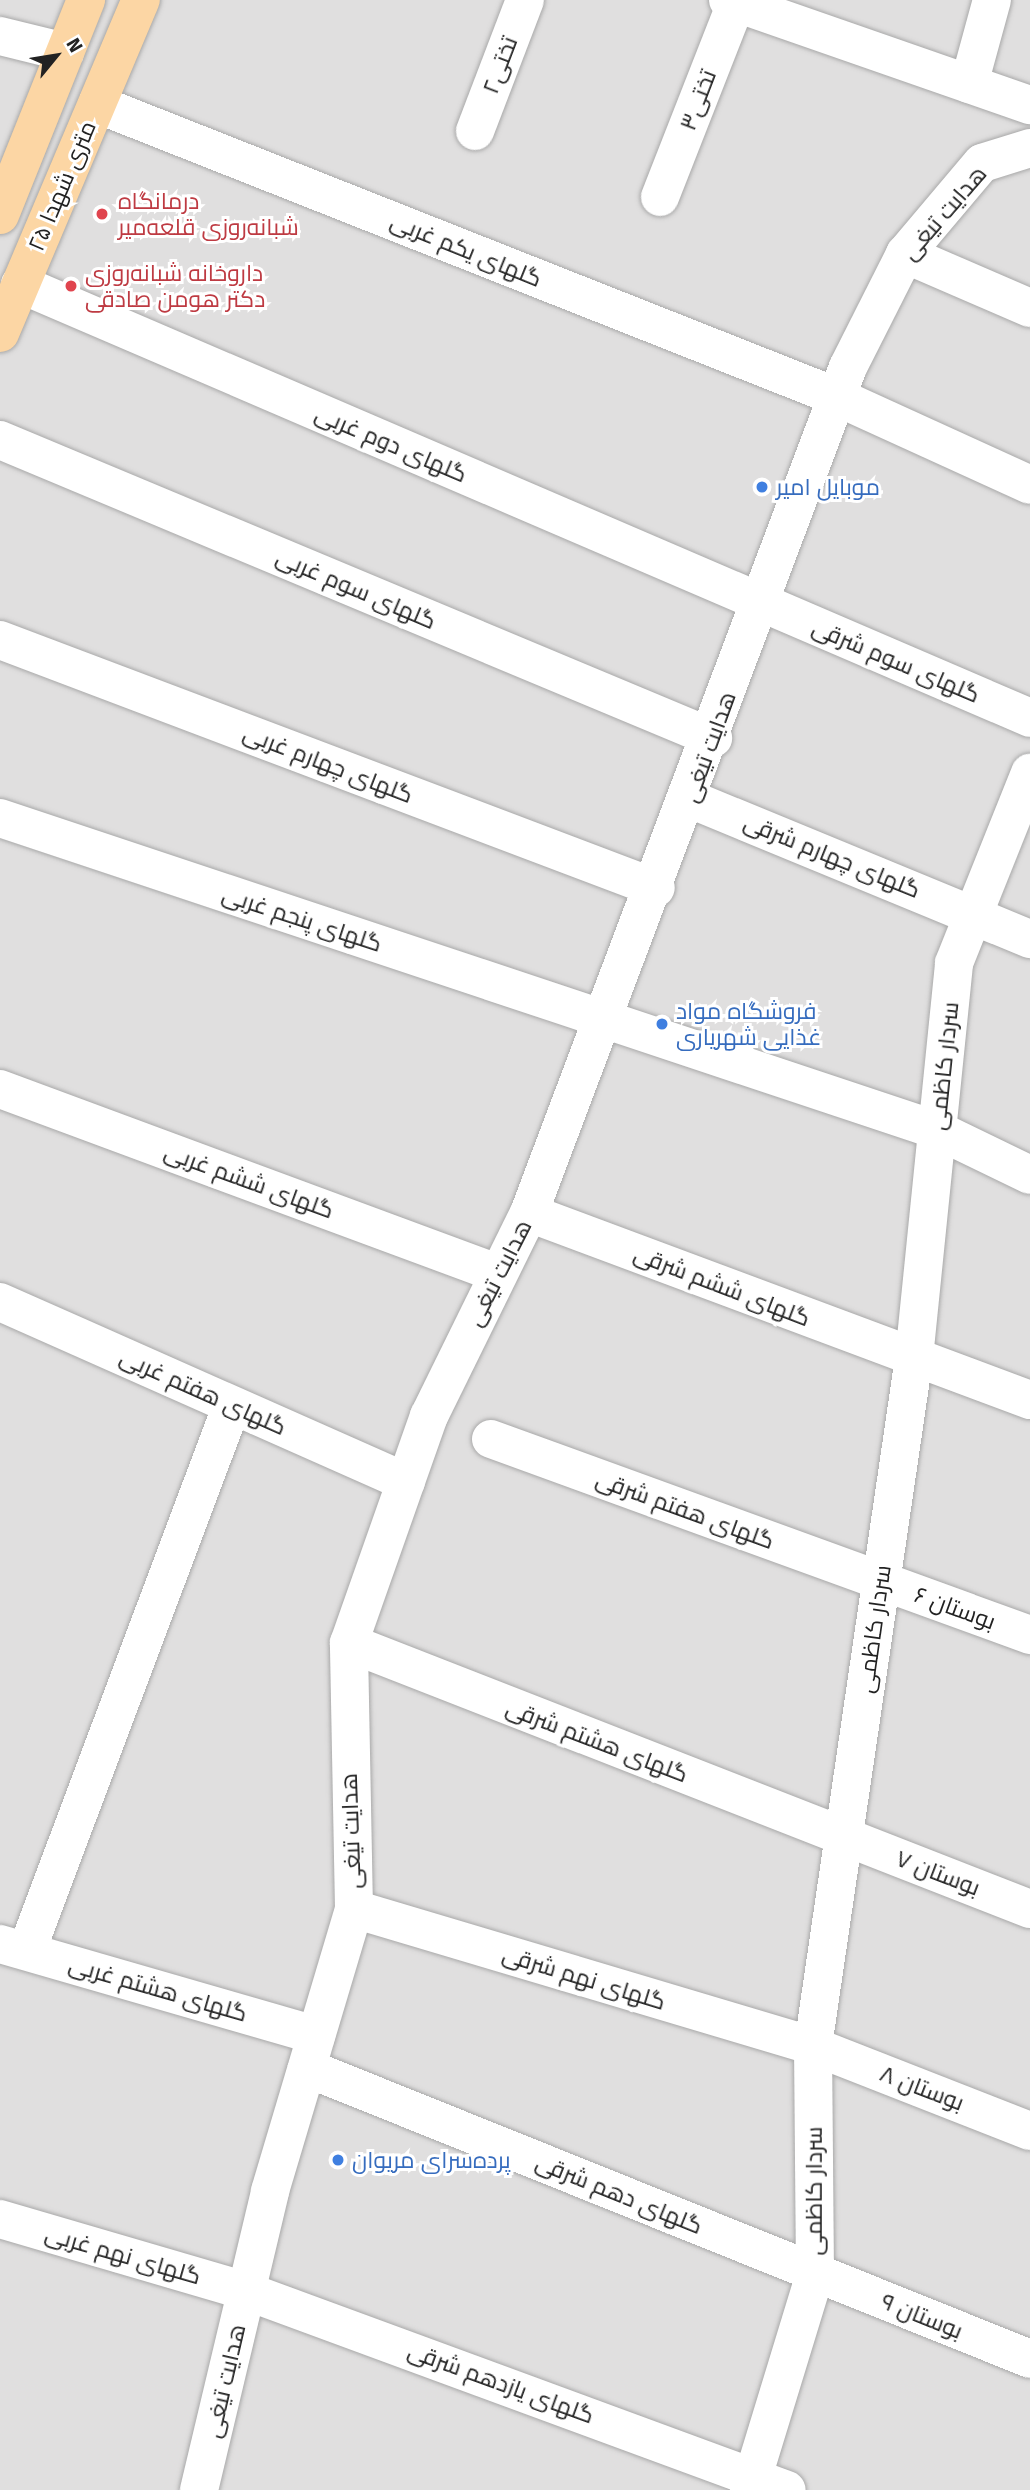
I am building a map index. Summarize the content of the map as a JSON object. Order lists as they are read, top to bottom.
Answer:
{
  "streets": {
    "main road": ["۲۵ متری شهدا"],
    "street": [
      "تختی۲",
      "تختی۳",
      "هدایت تیغی",
      "گلهای یکم غربی",
      "گلهای دوم غربی",
      "گلهای سوم غربی",
      "گلهای سوم شرقی",
      "گلهای چهارم غربی",
      "گلهای چهارم شرقی",
      "گلهای پنجم غربی",
      "سردار کاظمی",
      "گلهای ششم غربی",
      "گلهای ششم شرقی",
      "گلهای هفتم غربی",
      "گلهای هفتم شرقی",
      "بوستان ۶",
      "گلهای هشتم شرقی",
      "بوستان ۷",
      "گلهای نهم شرقی",
      "گلهای هشتم غربی",
      "بوستان ۸",
      "گلهای دهم شرقی",
      "گلهای نهم غربی",
      "بوستان ۹",
      "گلهای یازدهم شرقی"
    ]
  },
  "crossings": [
    ["۲۵ متری شهدا", "گلهای یکم غربی"],
    ["۲۵ متری شهدا", "گلهای دوم غربی"],
    ["هدایت تیغی", "گلهای یکم غربی"],
    ["هدایت تیغی", "گلهای دوم غربی"],
    ["هدایت تیغی", "گلهای سوم غربی"],
    ["هدایت تیغی", "گلهای سوم شرقی"],
    ["هدایت تیغی", "گلهای چهارم غربی"],
    ["هدایت تیغی", "گلهای چهارم شرقی"],
    ["هدایت تیغی", "گلهای پنجم غربی"],
    ["هدایت تیغی", "گلهای ششم غربی"],
    ["هدایت تیغی", "گلهای ششم شرقی"],
    ["هدایت تیغی", "گلهای هفتم غربی"],
    ["هدایت تیغی", "گلهای هشتم شرقی"],
    ["هدایت تیغی", "گلهای نهم شرقی"],
    ["هدایت تیغی", "گلهای هشتم غربی"],
    ["هدایت تیغی", "گلهای دهم شرقی"],
    ["هدایت تیغی", "گلهای نهم غربی"],
    ["هدایت تیغی", "گلهای یازدهم شرقی"],
    ["گلهای دوم غربی", "گلهای سوم شرقی"],
    ["گلهای چهارم شرقی", "سردار کاظمی"],
    ["گلهای پنجم غربی", "سردار کاظمی"],
    ["سردار کاظمی", "گلهای ششم شرقی"],
    ["سردار کاظمی", "گلهای هفتم شرقی"],
    ["سردار کاظمی", "بوستان ۶"],
    ["سردار کاظمی", "گلهای هشتم شرقی"],
    ["سردار کاظمی", "بوستان ۷"],
    ["سردار کاظمی", "گلهای نهم شرقی"],
    ["سردار کاظمی", "بوستان ۸"],
    ["سردار کاظمی", "گلهای دهم شرقی"],
    ["سردار کاظمی", "بوستان ۹"],
    ["سردار کاظمی", "گلهای یازدهم شرقی"],
    ["گلهای هفتم شرقی", "بوستان ۶"],
    ["گلهای هشتم شرقی", "بوستان ۷"],
    ["گلهای نهم شرقی", "بوستان ۸"],
    ["گلهای هشتم غربی", "گلهای دهم شرقی"],
    ["گلهای دهم شرقی", "بوستان ۹"],
    ["گلهای نهم غربی", "گلهای یازدهم شرقی"]
  ],
  "places": [
    "درمانگاه شبانه‌روزی قلعه‌میر",
    "داروخانه شبانه‌روزی دکتر هومن صادقی",
    "موبایل امیر",
    "فروشگاه مواد غذایی شهریاری",
    "پرده‌سرای مریوان"
  ],
  "north": "top right"
}
